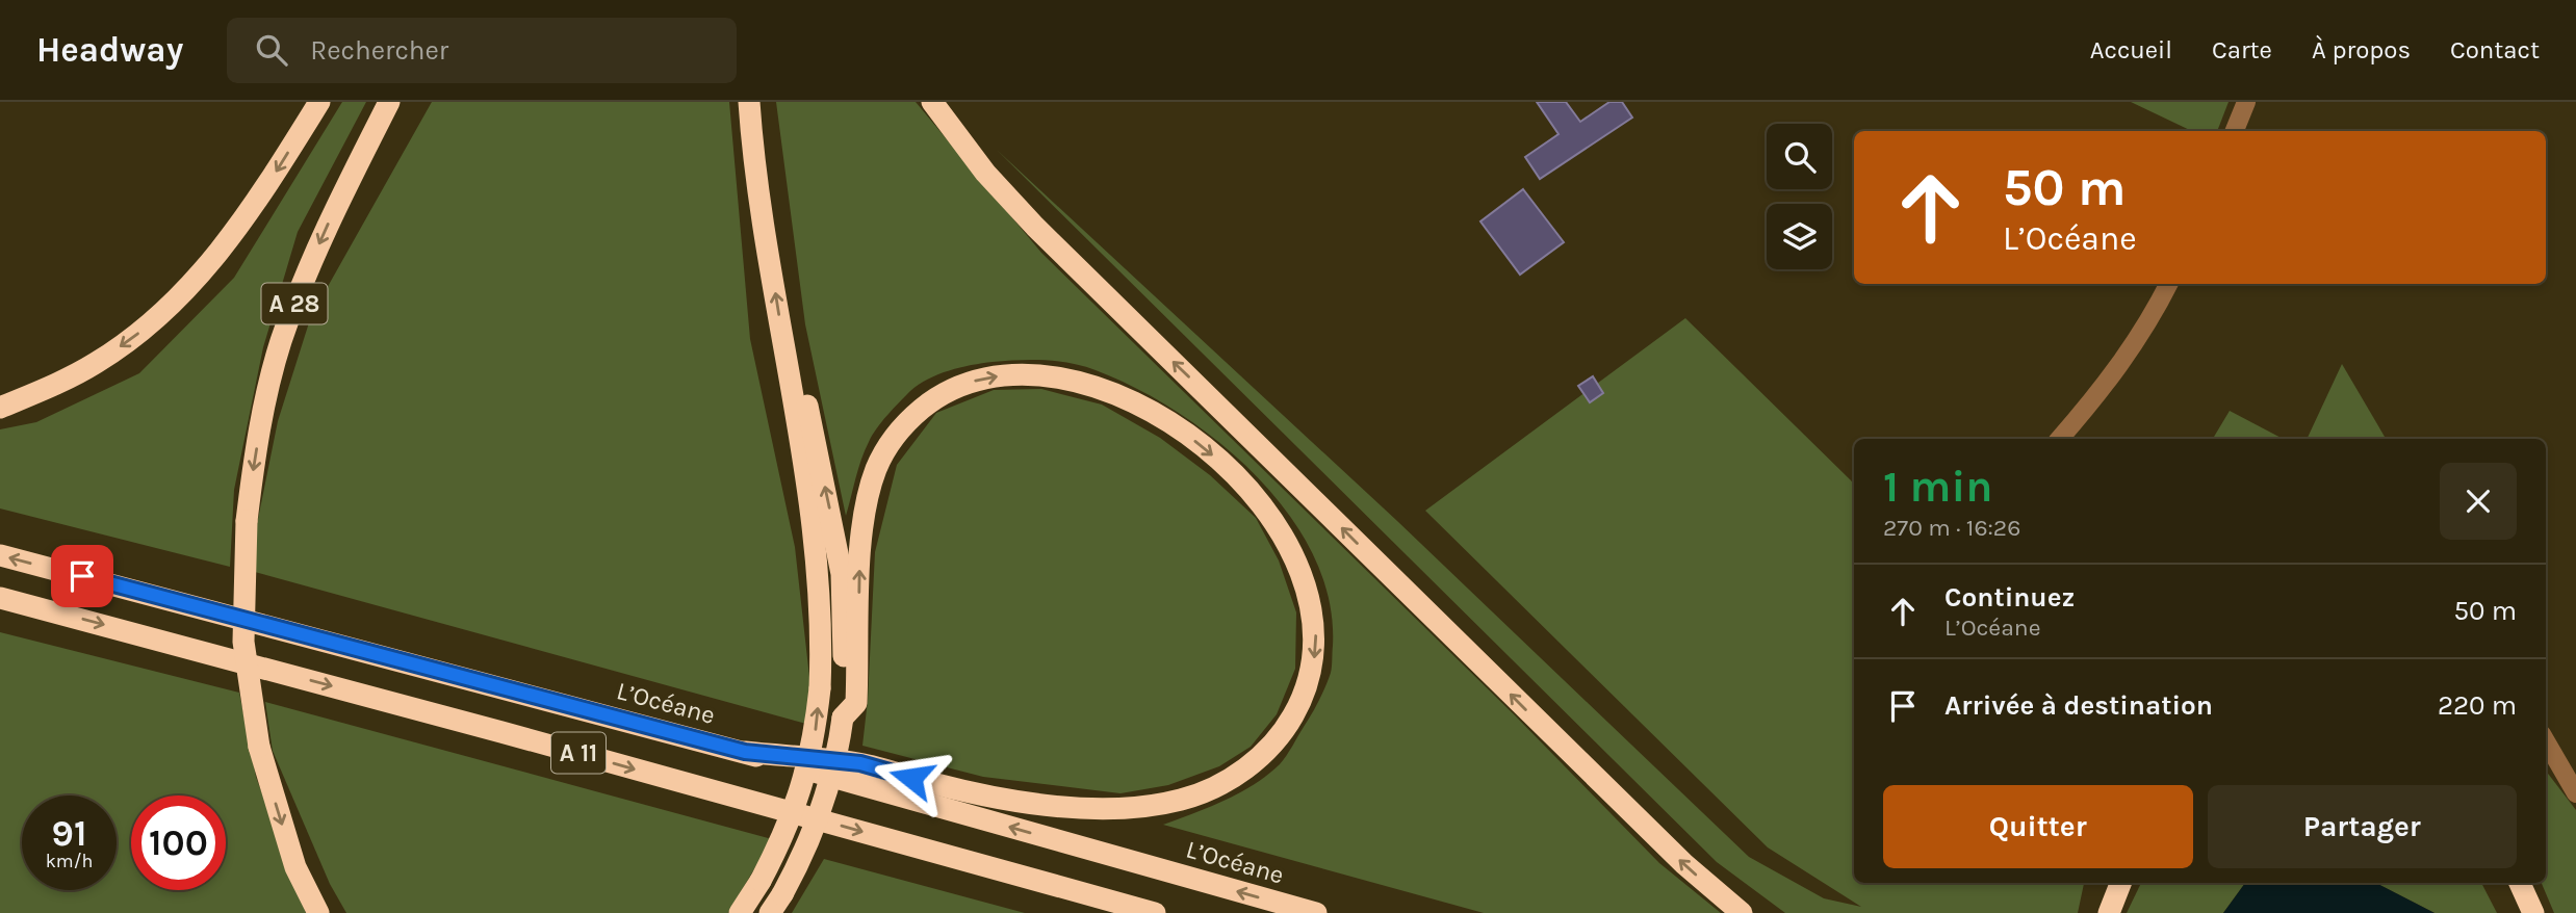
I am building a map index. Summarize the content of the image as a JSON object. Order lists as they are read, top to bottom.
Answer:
{
  "streets": {
    "highway": ["A 28", "L’Océane", "A 11"]
  },
  "page": {
    "header": "Headway",
    "search": "Rechercher",
    "nav": [
      "Accueil",
      "Carte",
      "À propos",
      "Contact"
    ],
    "turn": ["50 m", "L’Océane"],
    "heading": ["1 min", "270 m · 16:26"],
    "list": [
      {
        "name": "Continuez",
        "note": "L’Océane",
        "value": "50 m"
      },
      {
        "name": "Arrivée à destination",
        "value": "220 m"
      }
    ],
    "buttons": ["Quitter", "Partager"],
    "speed": "91 km/h",
    "limit": "100"
  }
}
